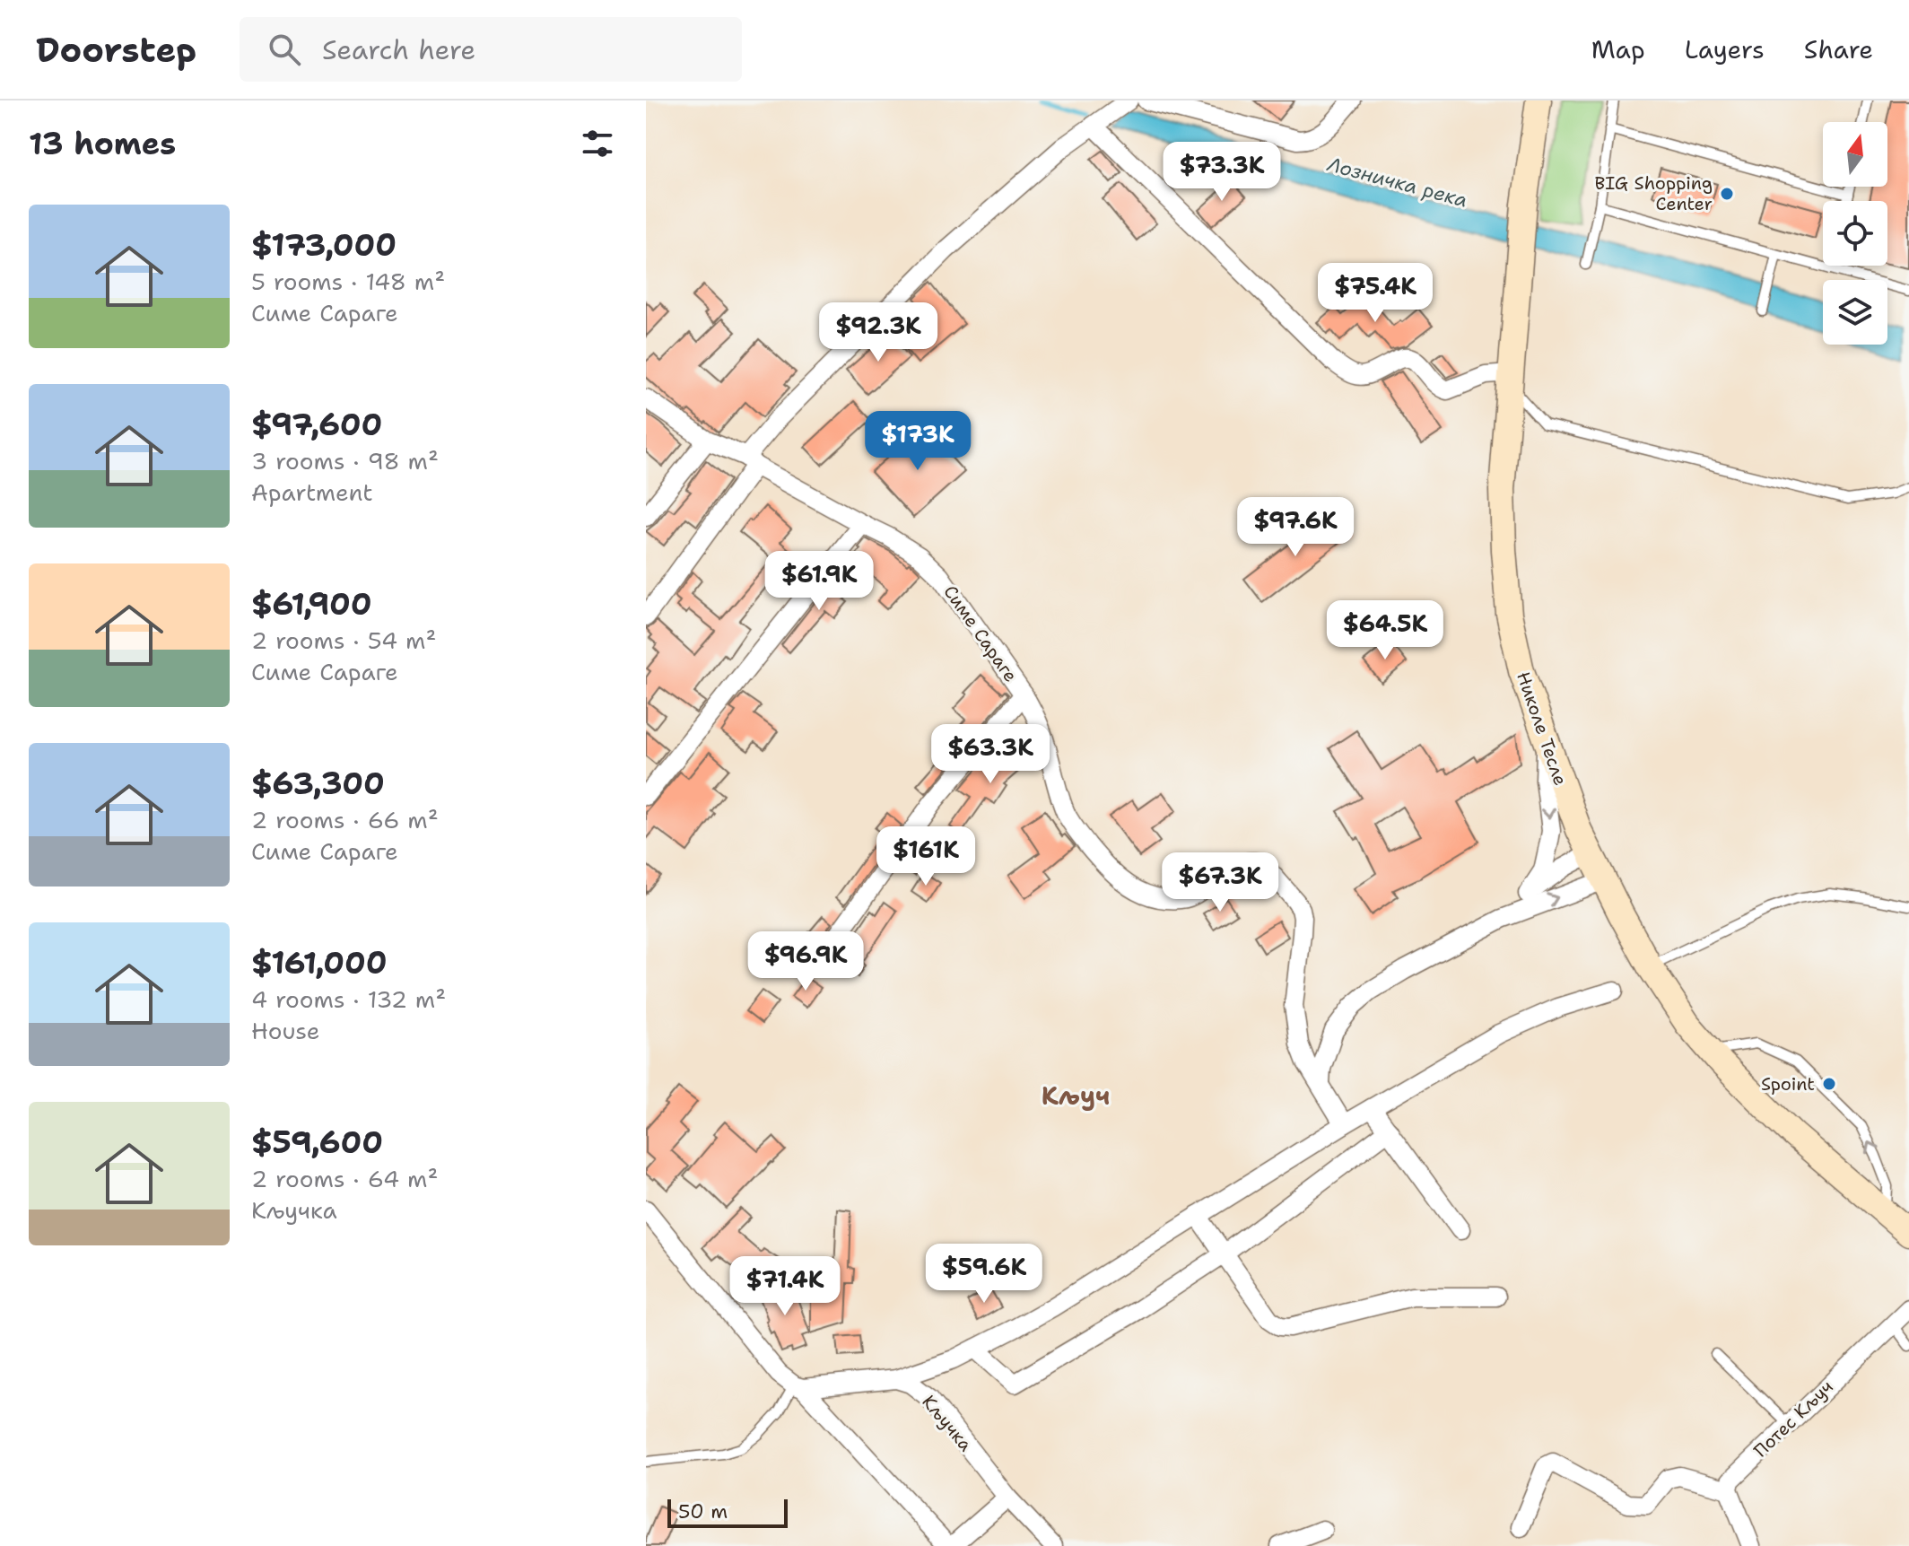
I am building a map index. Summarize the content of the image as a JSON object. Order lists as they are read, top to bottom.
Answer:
{
  "streets": {
    "street": [
      "Симе Сараге",
      "Николе Тесле",
      "Потес Кључ",
      "Кључка"
    ]
  },
  "districts": ["Кључ"],
  "water": ["Лозничка река"],
  "places": ["BIG Shopping Center", "Spoint"],
  "scale_bar": "50 m",
  "north": "top",
  "page": {
    "header": "Doorstep",
    "search": "Search here",
    "nav": ["Map", "Layers", "Share"],
    "heading": "13 homes",
    "price": [
      "$73.3K",
      "$75.4K",
      "$92.3K",
      "$173K",
      "$97.6K",
      "$61.9K",
      "$64.5K",
      "$63.3K",
      "$161K",
      "$67.3K",
      "$96.9K",
      "$59.6K",
      "$71.4K"
    ],
    "list": [
      {
        "name": "$173,000",
        "note": "5 rooms · 148 m² · Симе Сараге"
      },
      {
        "name": "$97,600",
        "note": "3 rooms · 98 m² · Apartment"
      },
      {
        "name": "$61,900",
        "note": "2 rooms · 54 m² · Симе Сараге"
      },
      {
        "name": "$63,300",
        "note": "2 rooms · 66 m² · Симе Сараге"
      },
      {
        "name": "$161,000",
        "note": "4 rooms · 132 m² · House"
      },
      {
        "name": "$59,600",
        "note": "2 rooms · 64 m² · Кључка"
      }
    ],
    "scale": "50 m"
  }
}
